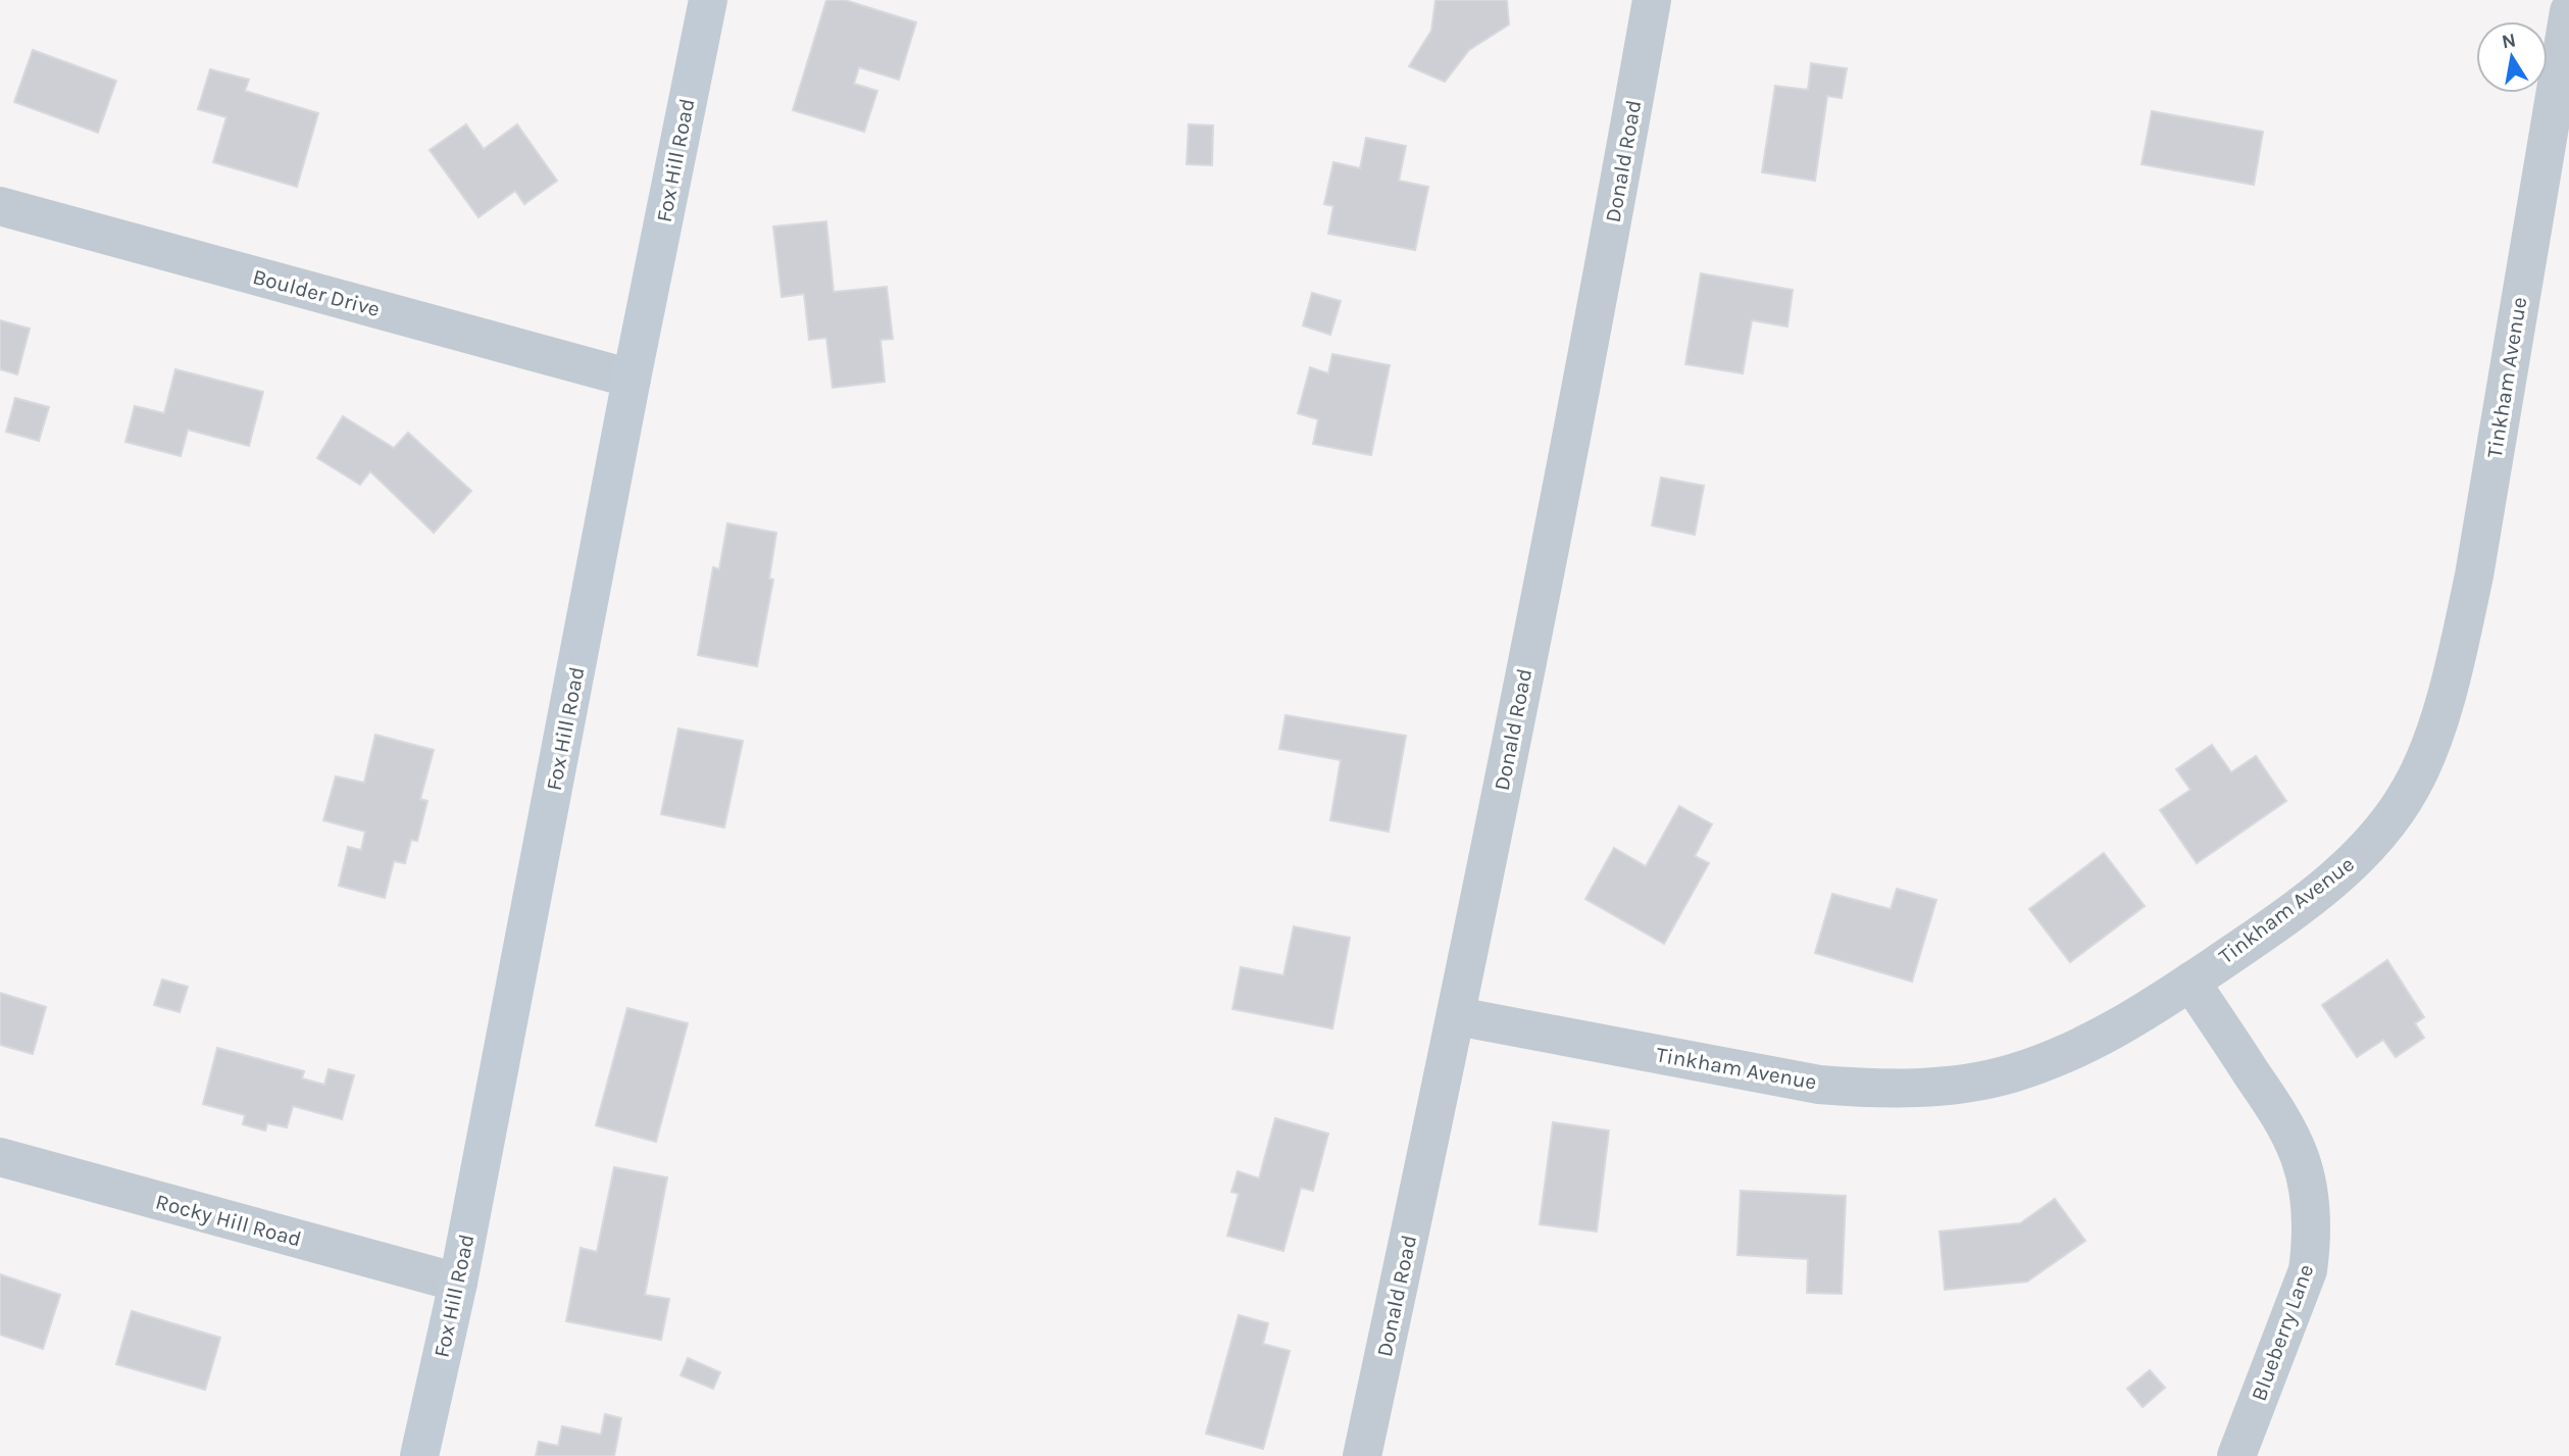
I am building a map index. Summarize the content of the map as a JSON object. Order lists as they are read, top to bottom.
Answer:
{
  "streets": {
    "street": [
      "Fox Hill Road",
      "Donald Road",
      "Boulder Drive",
      "Tinkham Avenue",
      "Rocky Hill Road",
      "Blueberry Lane"
    ]
  },
  "crossings": [
    ["Fox Hill Road", "Boulder Drive"],
    ["Fox Hill Road", "Rocky Hill Road"],
    ["Donald Road", "Tinkham Avenue"],
    ["Tinkham Avenue", "Blueberry Lane"]
  ],
  "north": "top"
}
